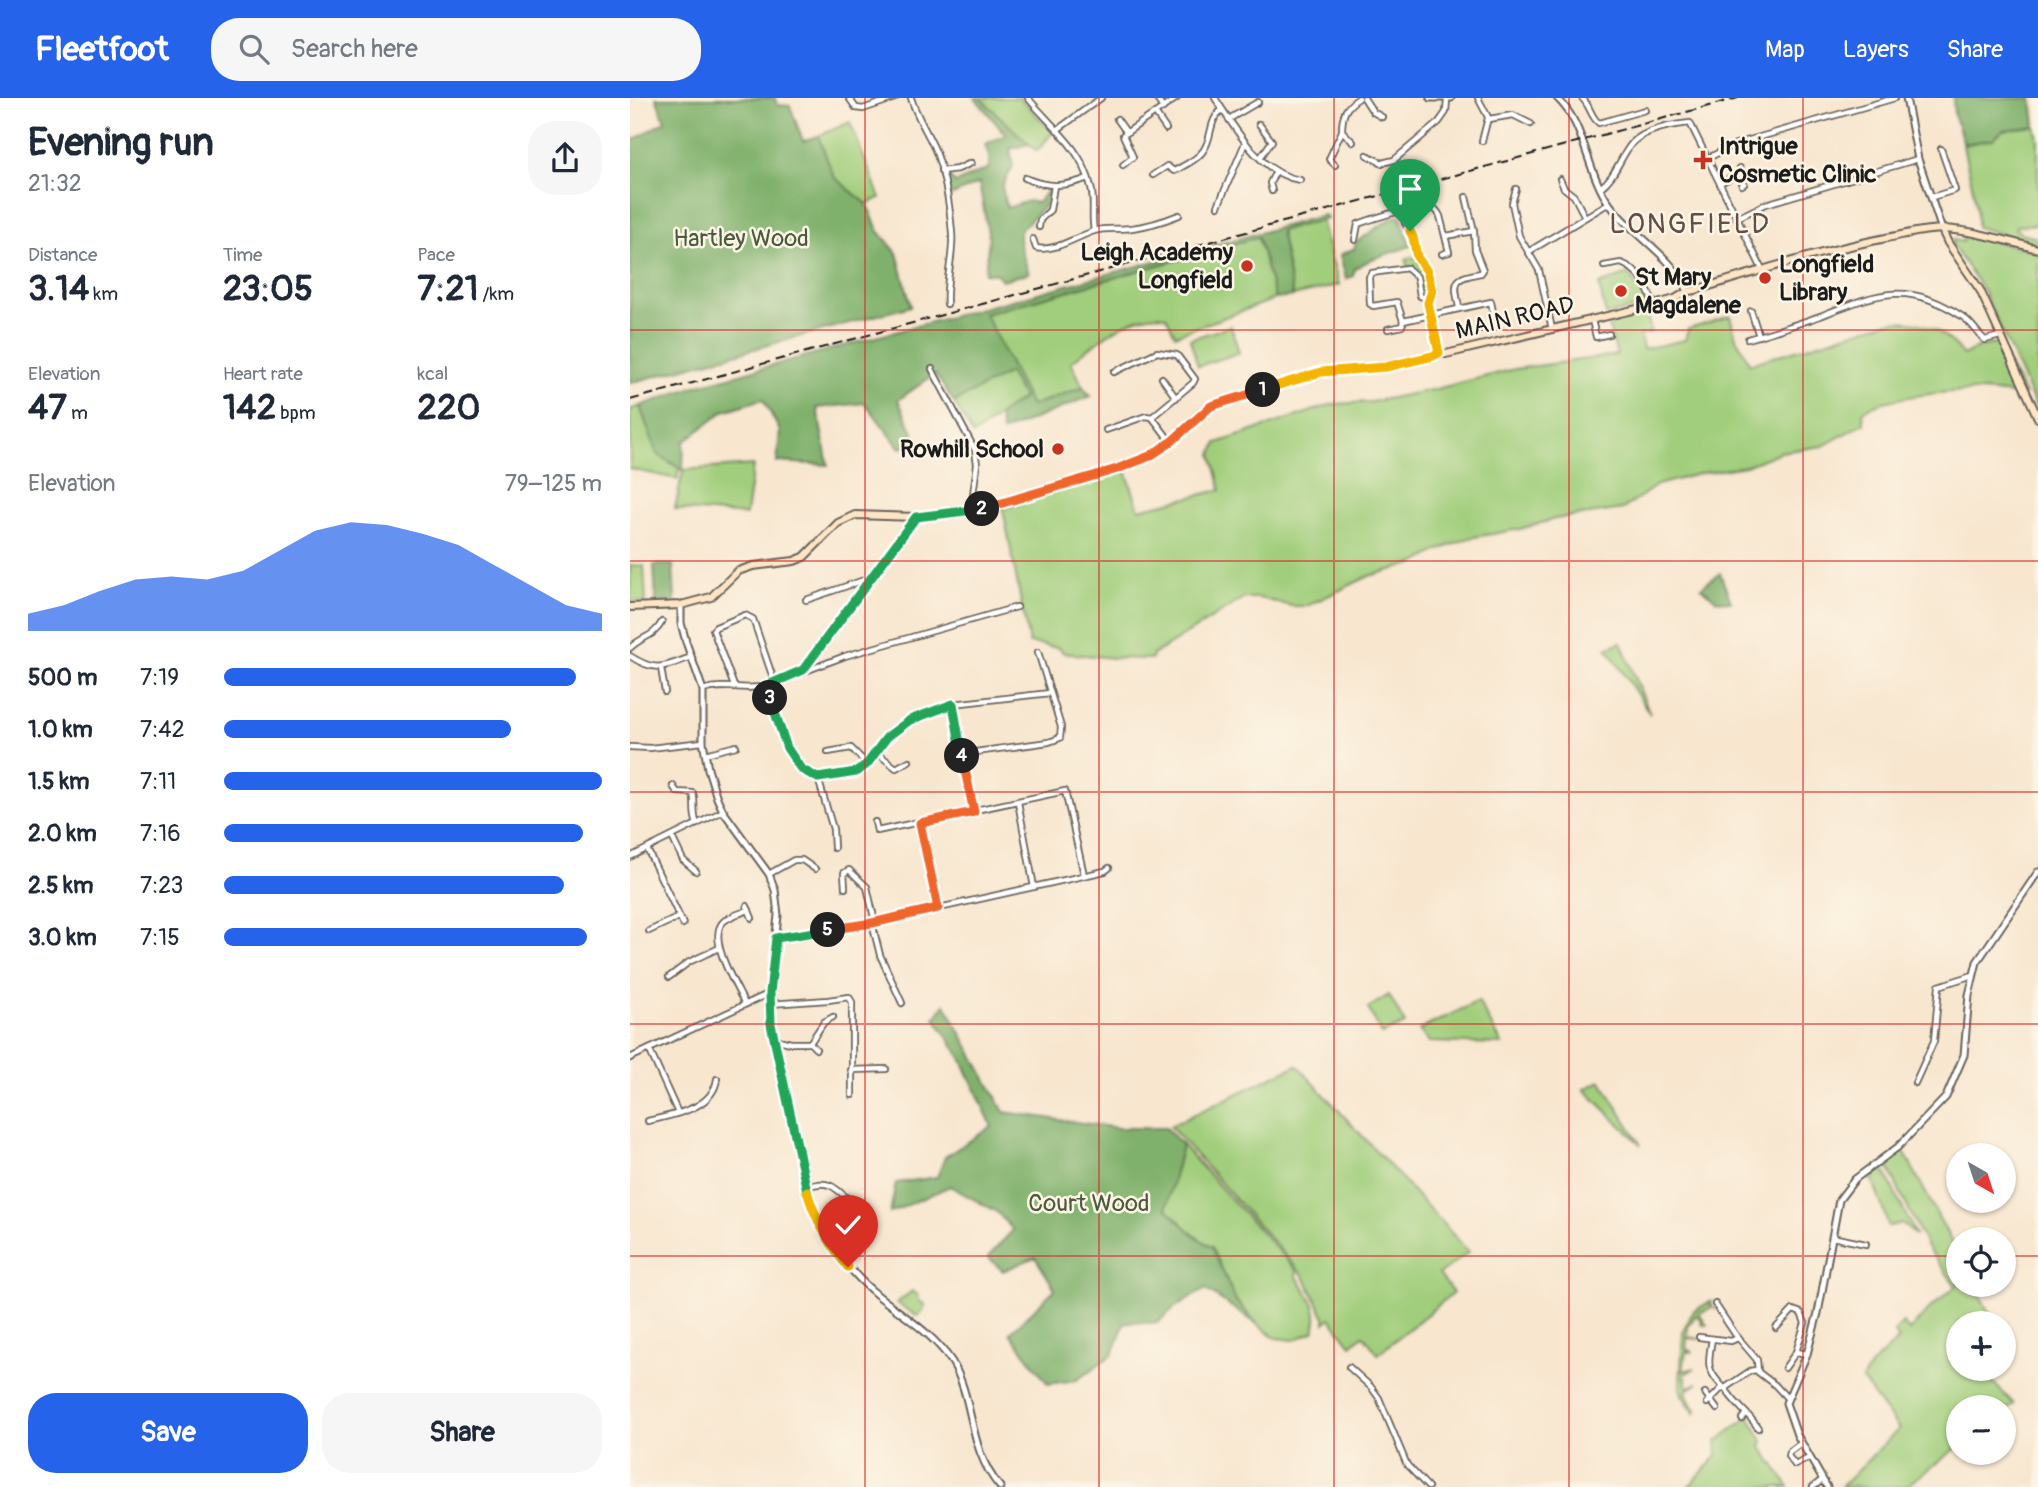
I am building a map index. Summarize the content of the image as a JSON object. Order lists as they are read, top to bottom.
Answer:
{
  "streets": {
    "main road": ["MAIN ROAD"]
  },
  "districts": ["LONGFIELD"],
  "parks": ["Hartley Wood", "Court Wood"],
  "places": {
    "health": ["Intrigue Cosmetic Clinic"],
    "other": [
      "Leigh Academy Longfield",
      "Longfield Library",
      "St Mary Magdalene",
      "Rowhill School"
    ]
  },
  "north": "bottom right",
  "page": {
    "header": "Fleetfoot",
    "search": "Search here",
    "nav": ["Map", "Layers", "Share"],
    "heading": ["Evening run", "21:32"],
    "stats": [
      ["Distance", "3.14 km"],
      ["Time", "23:05"],
      ["Pace", "7:21 /km"],
      ["Elevation", "47 m"],
      ["Heart rate", "142 bpm"],
      ["kcal", "220"]
    ],
    "pins": [
      "1",
      "2",
      "3",
      "4",
      "5"
    ],
    "chart": ["Elevation", "79–125 m"],
    "list": [
      {
        "name": "500 m",
        "note": "7:19"
      },
      {
        "name": "1.0 km",
        "note": "7:42"
      },
      {
        "name": "1.5 km",
        "note": "7:11"
      },
      {
        "name": "2.0 km",
        "note": "7:16"
      },
      {
        "name": "2.5 km",
        "note": "7:23"
      },
      {
        "name": "3.0 km",
        "note": "7:15"
      }
    ],
    "map_buttons": ["+", "−"],
    "buttons": ["Save", "Share"]
  }
}
